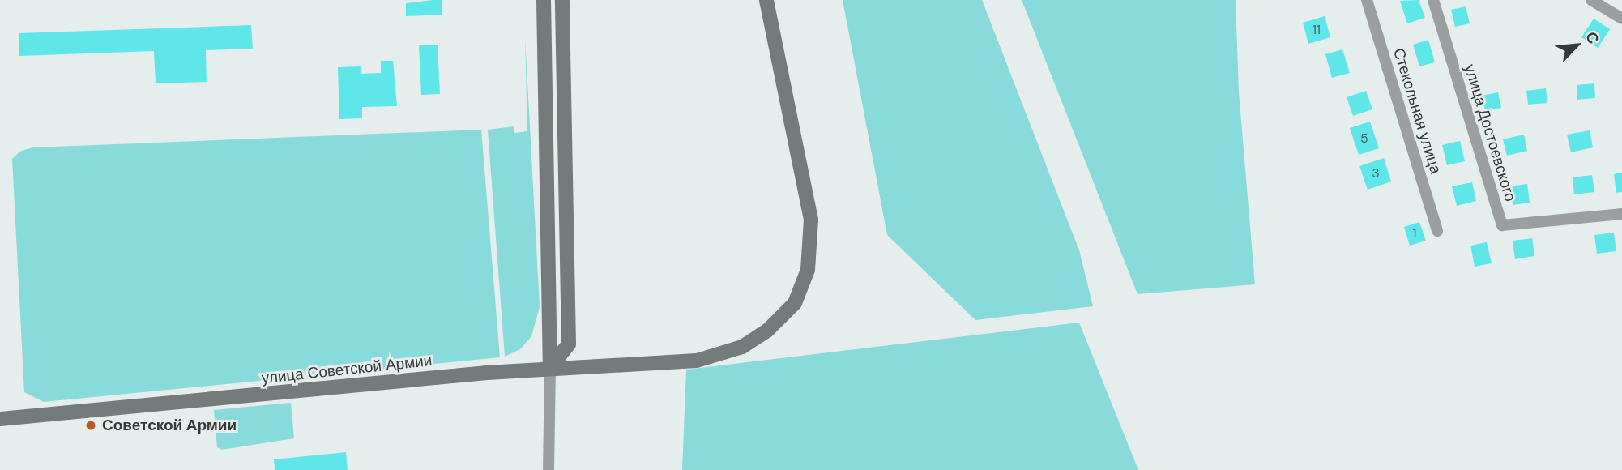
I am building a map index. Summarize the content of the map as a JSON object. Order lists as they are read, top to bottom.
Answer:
{
  "streets": {
    "main road": ["улица Советской Армии"],
    "street": ["Стекольная улица", "улица Достоевского"]
  },
  "places": ["Советской Армии"],
  "house_numbers": [
    "11",
    "5",
    "3",
    "1"
  ],
  "north": "top right"
}
